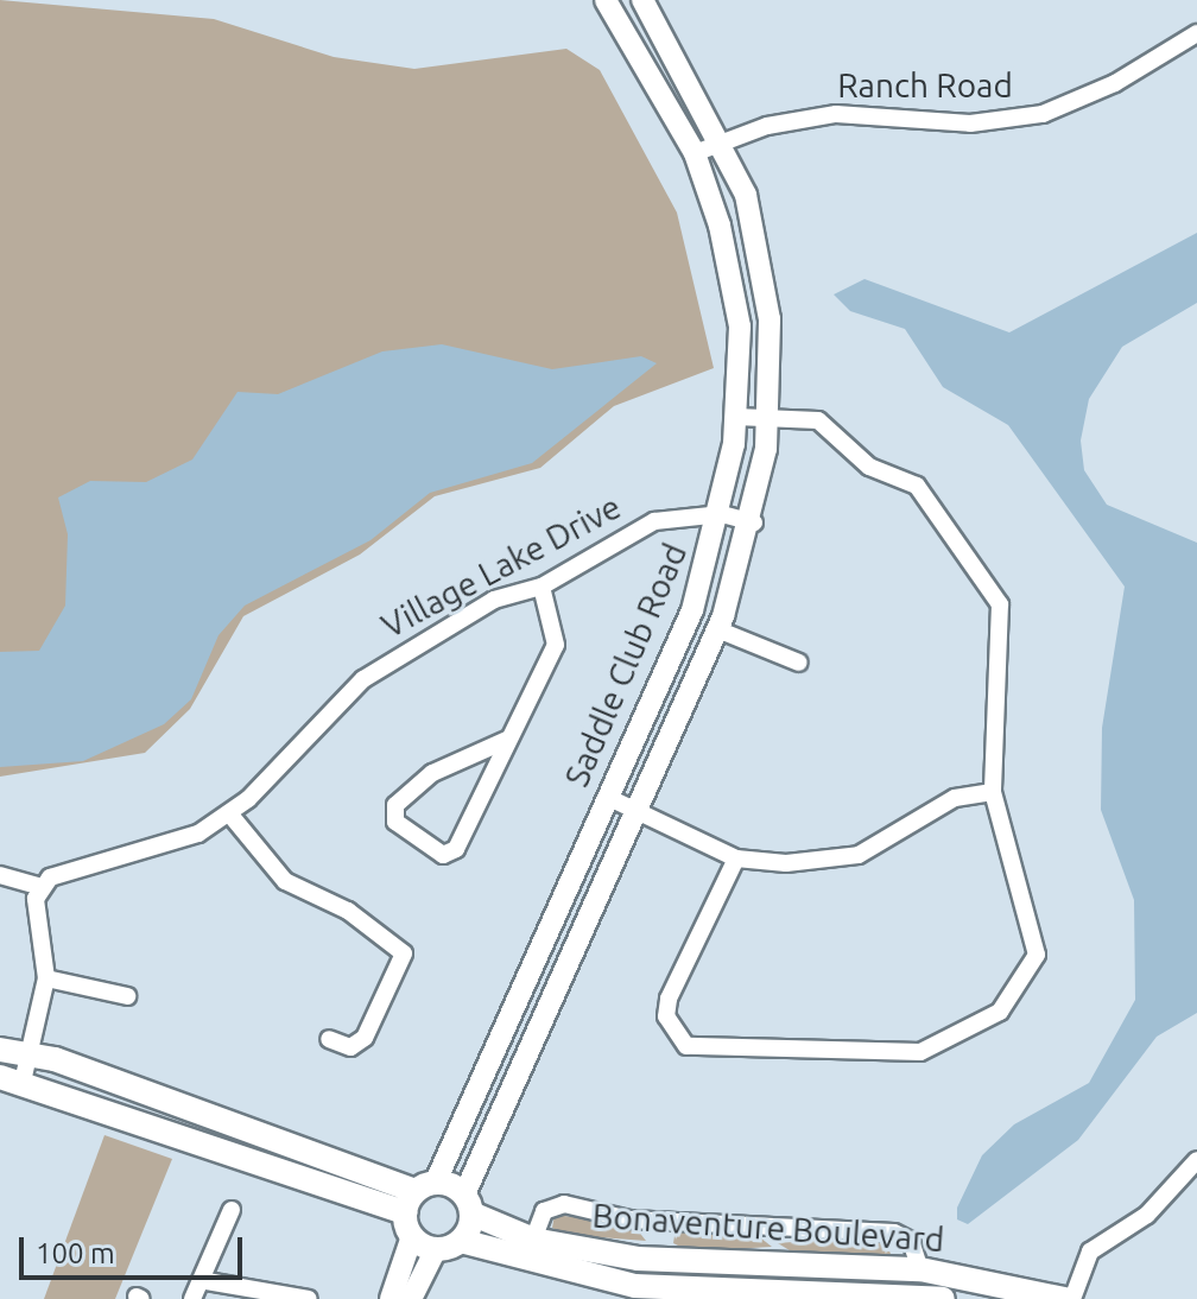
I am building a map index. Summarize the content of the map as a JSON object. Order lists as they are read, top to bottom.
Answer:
{
  "streets": {
    "main road": ["Bonaventure Boulevard"],
    "street": ["Ranch Road", "Village Lake Drive", "Saddle Club Road"]
  },
  "crossings": [
    ["Ranch Road", "Saddle Club Road"],
    ["Village Lake Drive", "Saddle Club Road"],
    ["Saddle Club Road", "Bonaventure Boulevard"]
  ],
  "scale_bar": "100 m"
}
